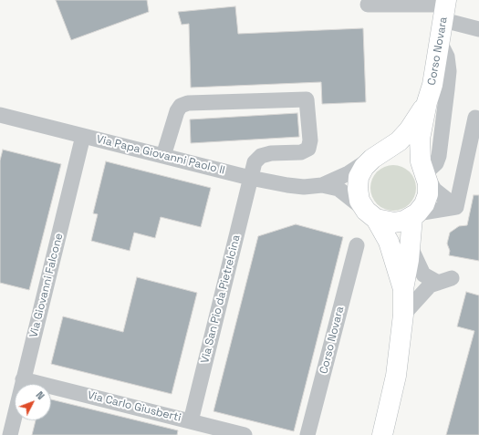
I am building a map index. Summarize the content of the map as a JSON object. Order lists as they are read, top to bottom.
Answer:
{
  "streets": {
    "main road": ["Corso Novara"],
    "street": [
      "Via Papa Giovanni Paolo II",
      "Via Giovanni Falcone",
      "Via San Pio da Pietrelcina",
      "Via Carlo Giusberti"
    ]
  },
  "crossings": [
    ["Corso Novara", "Via Papa Giovanni Paolo II"],
    ["Via Papa Giovanni Paolo II", "Via Giovanni Falcone"],
    ["Via Papa Giovanni Paolo II", "Via San Pio da Pietrelcina"],
    ["Via Giovanni Falcone", "Via Carlo Giusberti"],
    ["Via San Pio da Pietrelcina", "Via Carlo Giusberti"]
  ],
  "north": "top right"
}
